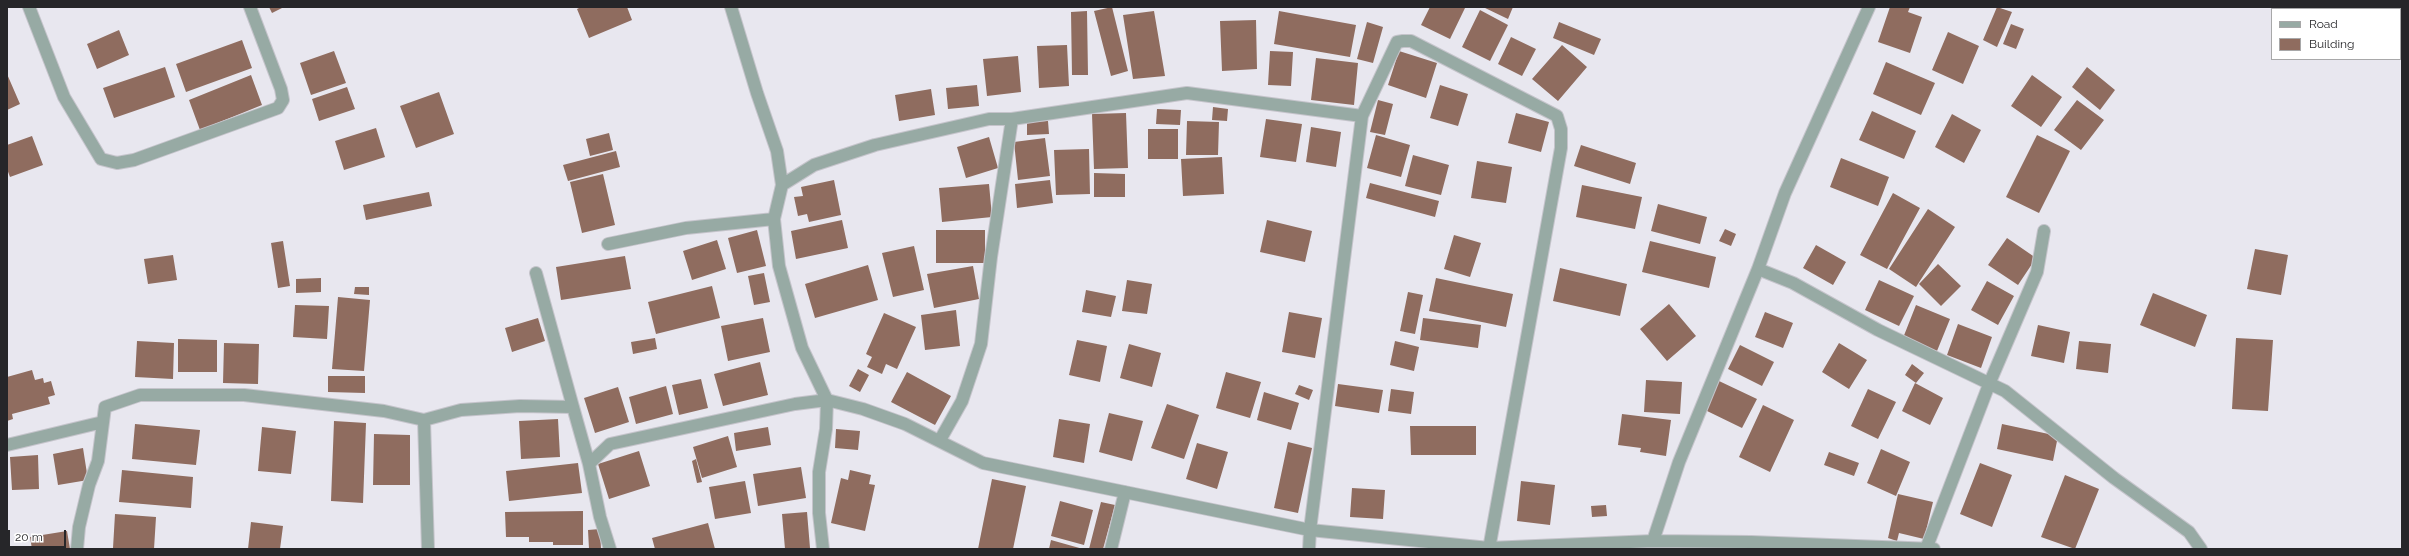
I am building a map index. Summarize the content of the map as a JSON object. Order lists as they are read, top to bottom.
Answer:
{
  "legend": ["Road", "Building"],
  "scale_bar": "20 m"
}
